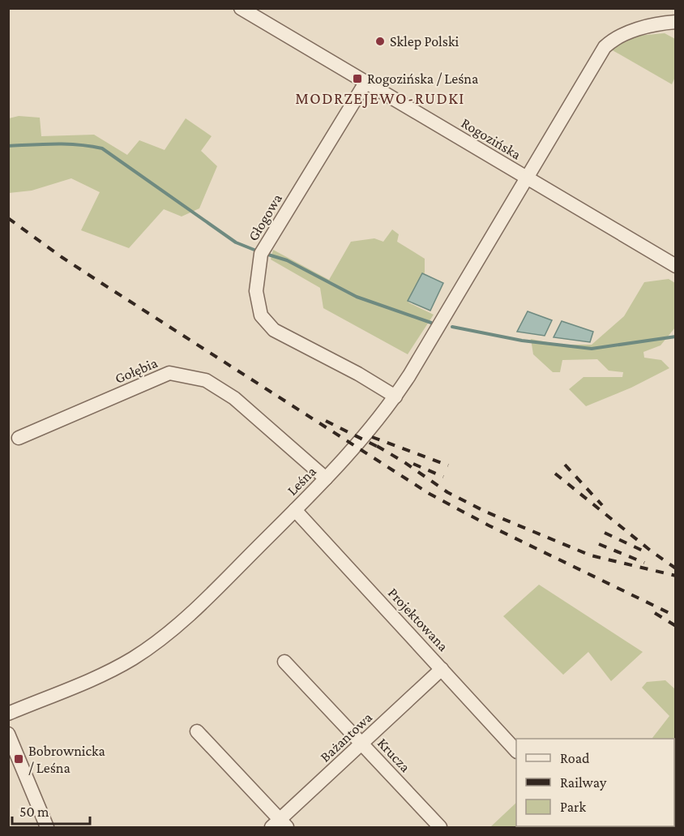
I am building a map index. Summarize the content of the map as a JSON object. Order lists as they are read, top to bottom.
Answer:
{
  "streets": {
    "street": [
      "Rogozińska",
      "Głogowa",
      "Gołębia",
      "Leśna",
      "Projektowana",
      "Bażantowa",
      "Krucza"
    ]
  },
  "crossings": [
    ["Rogozińska", "Głogowa"],
    ["Rogozińska", "Leśna"],
    ["Głogowa", "Leśna"],
    ["Gołębia", "Leśna"],
    ["Leśna", "Projektowana"],
    ["Projektowana", "Bażantowa"],
    ["Bażantowa", "Krucza"]
  ],
  "districts": ["MODRZEJEWO-RUDKI"],
  "places": {
    "other": ["Sklep Polski"],
    "transit": ["Rogozińska / Leśna", "Bobrownicka / Leśna"]
  },
  "legend": ["Road", "Railway", "Park"],
  "scale_bar": "50 m"
}
